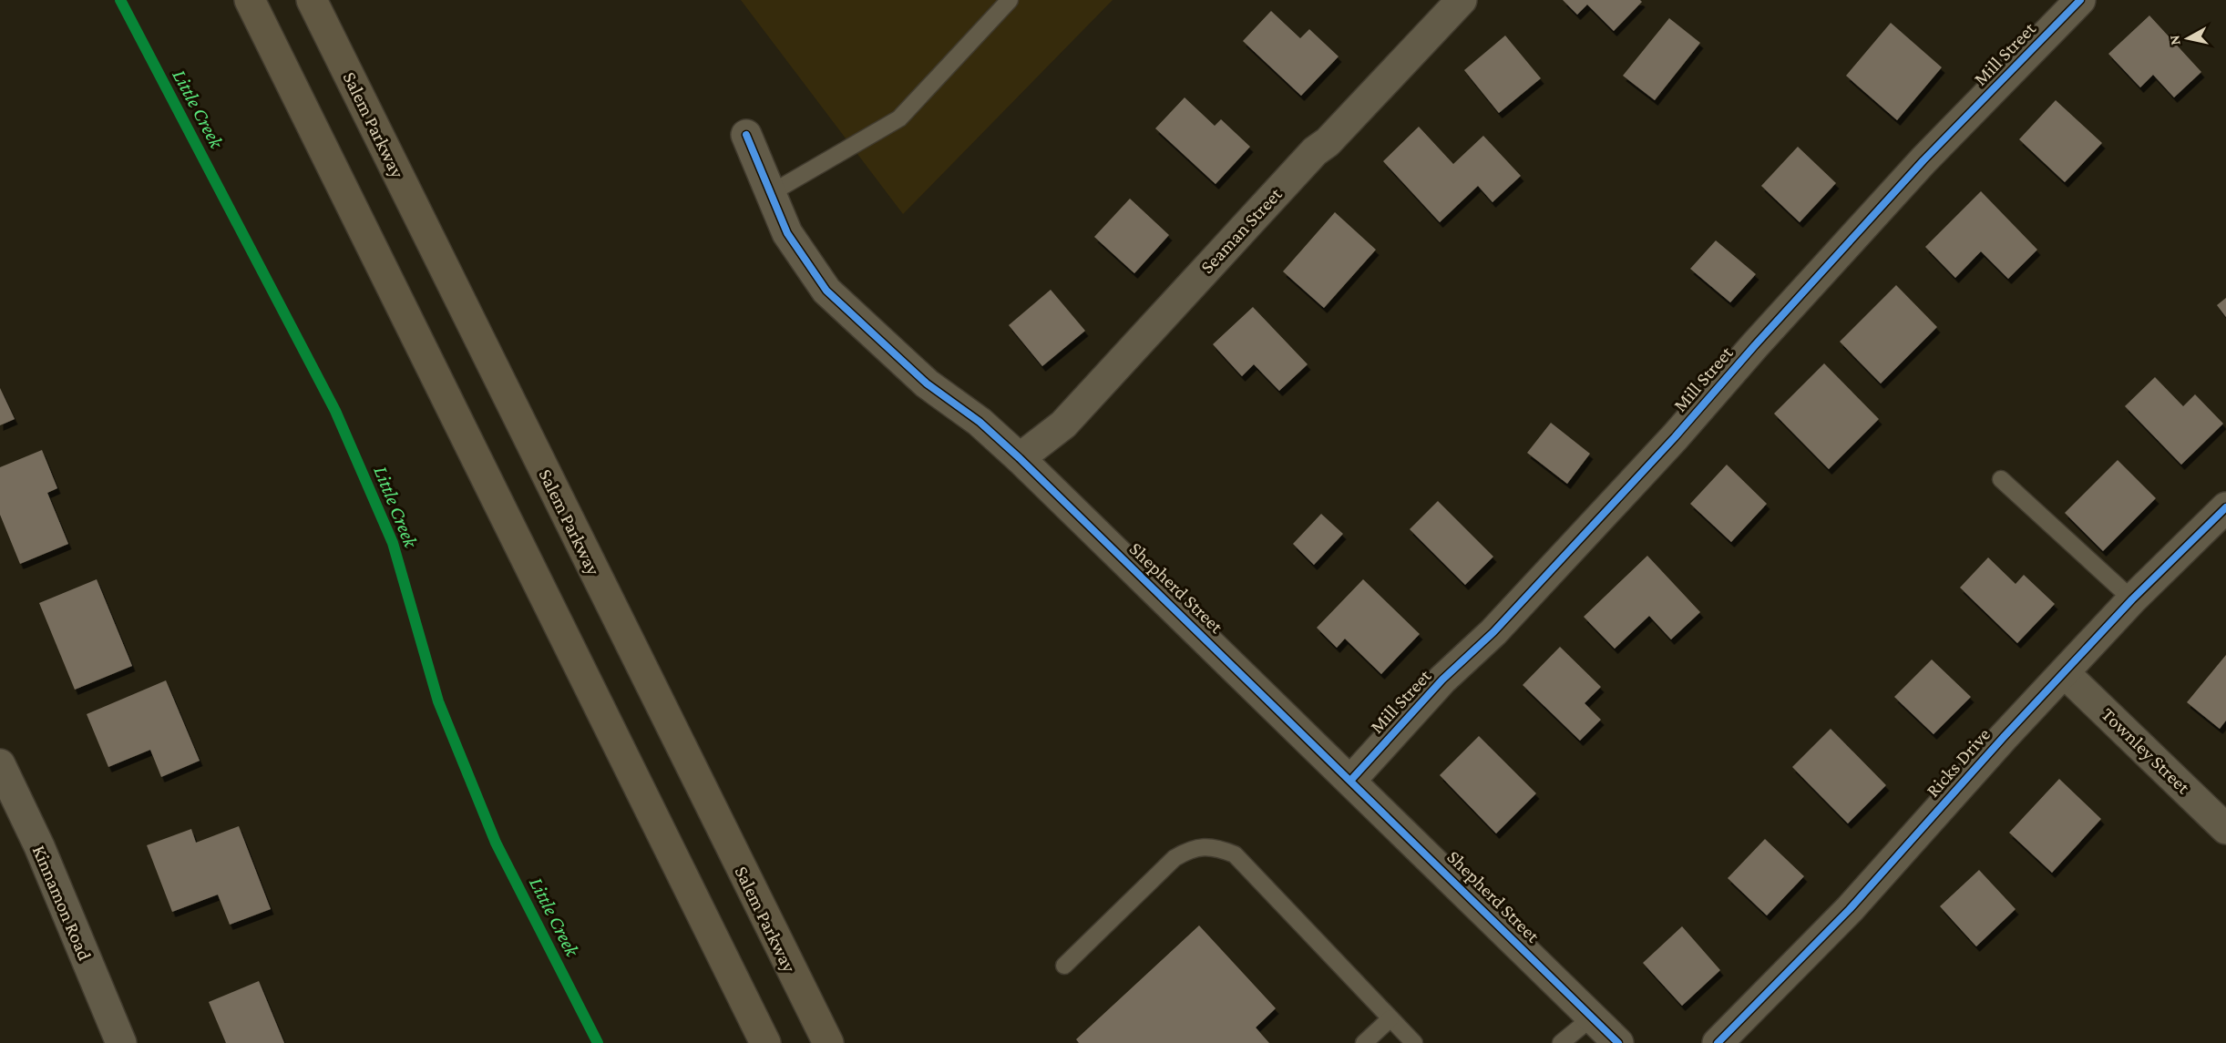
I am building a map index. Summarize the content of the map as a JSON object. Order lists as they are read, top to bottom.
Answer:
{
  "streets": {
    "highway": ["Salem Parkway"],
    "street": [
      "Mill Street",
      "Seaman Street",
      "Shepherd Street",
      "Townley Street",
      "Ricks Drive",
      "Kinnamon Road"
    ]
  },
  "crossings": [
    ["Mill Street", "Shepherd Street"],
    ["Seaman Street", "Shepherd Street"],
    ["Townley Street", "Ricks Drive"]
  ],
  "water": ["Little Creek"],
  "north": "left"
}
